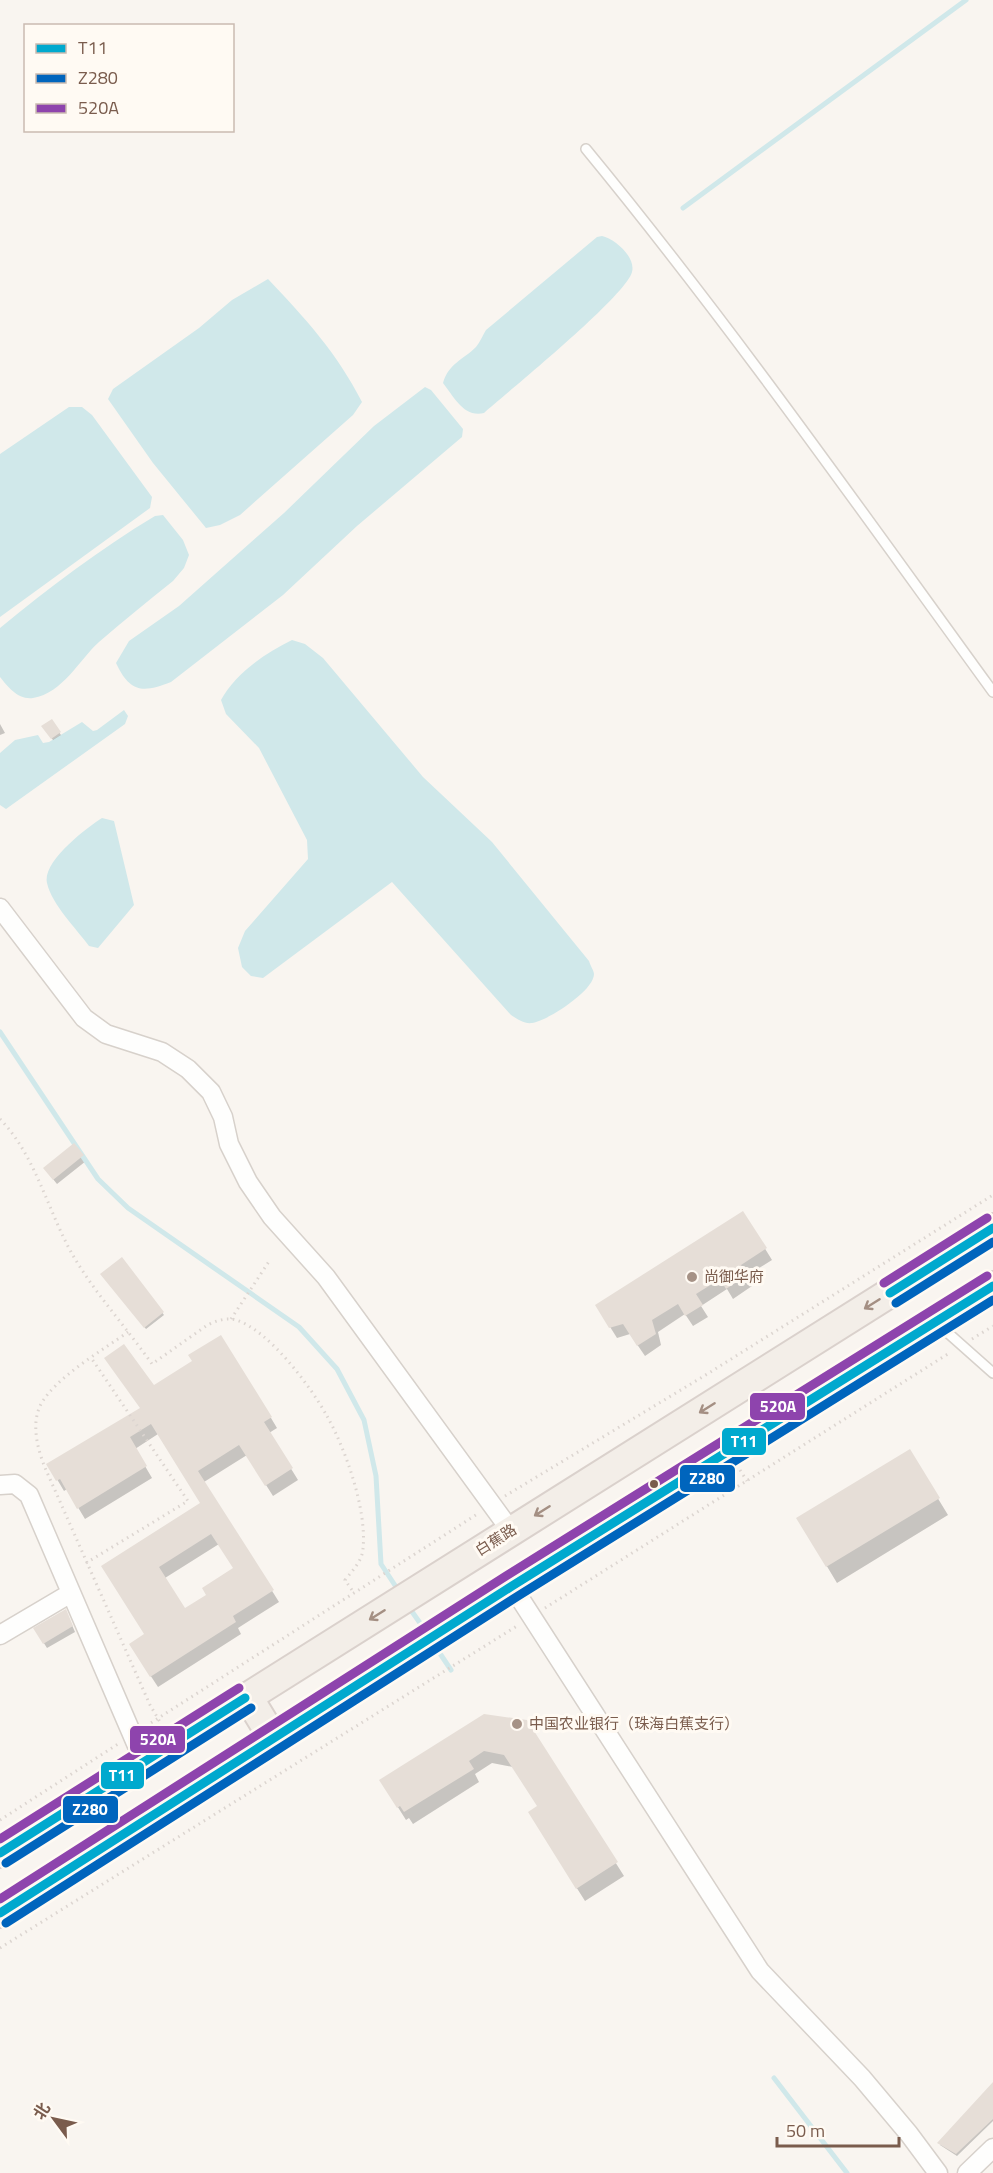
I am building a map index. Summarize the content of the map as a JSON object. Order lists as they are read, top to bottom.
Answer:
{
  "streets": {
    "main road": ["白蕉路"]
  },
  "places": ["尚御华府", "中国农业银行（珠海白蕉支行）"],
  "lines": ["transit line 520A", "transit line T11", "transit line Z280"],
  "legend": ["T11", "Z280", "520A"],
  "scale_bar": "50 m",
  "north": "top left"
}
